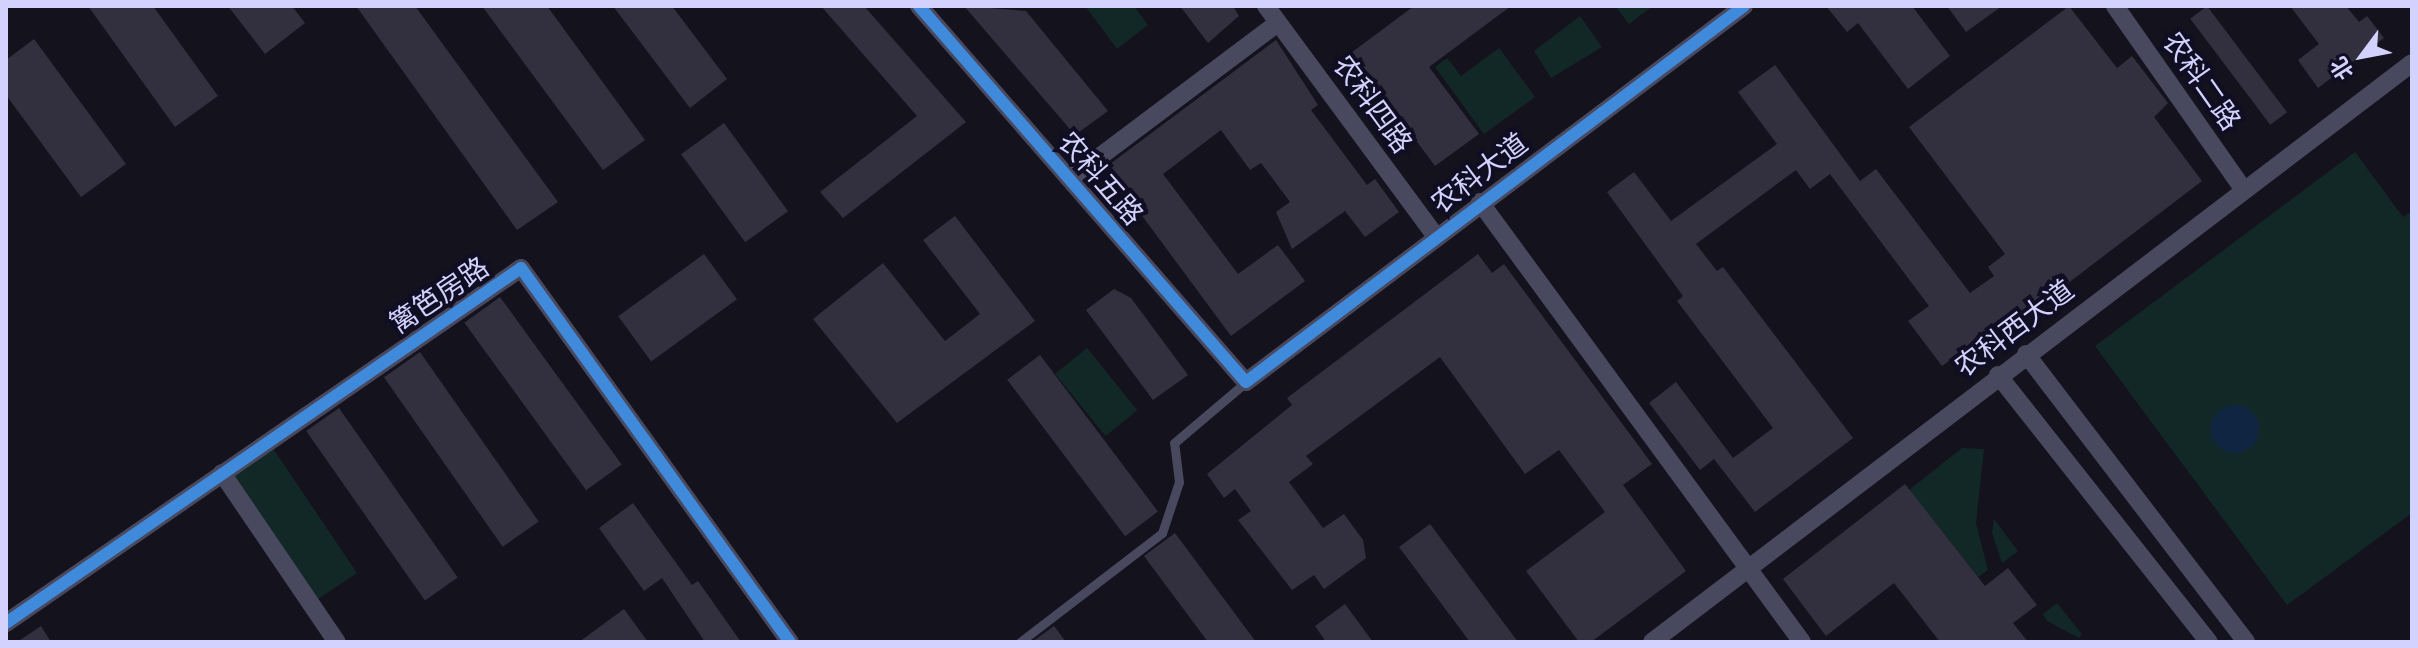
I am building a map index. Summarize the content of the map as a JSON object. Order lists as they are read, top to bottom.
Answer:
{
  "streets": {
    "street": [
      "农科二路",
      "农科四路",
      "农科大道",
      "农科五路",
      "篱笆房路",
      "农科西大道"
    ]
  },
  "crossings": [
    ["农科二路", "农科西大道"],
    ["农科四路", "农科大道"],
    ["农科大道", "农科五路"]
  ],
  "north": "bottom left"
}
